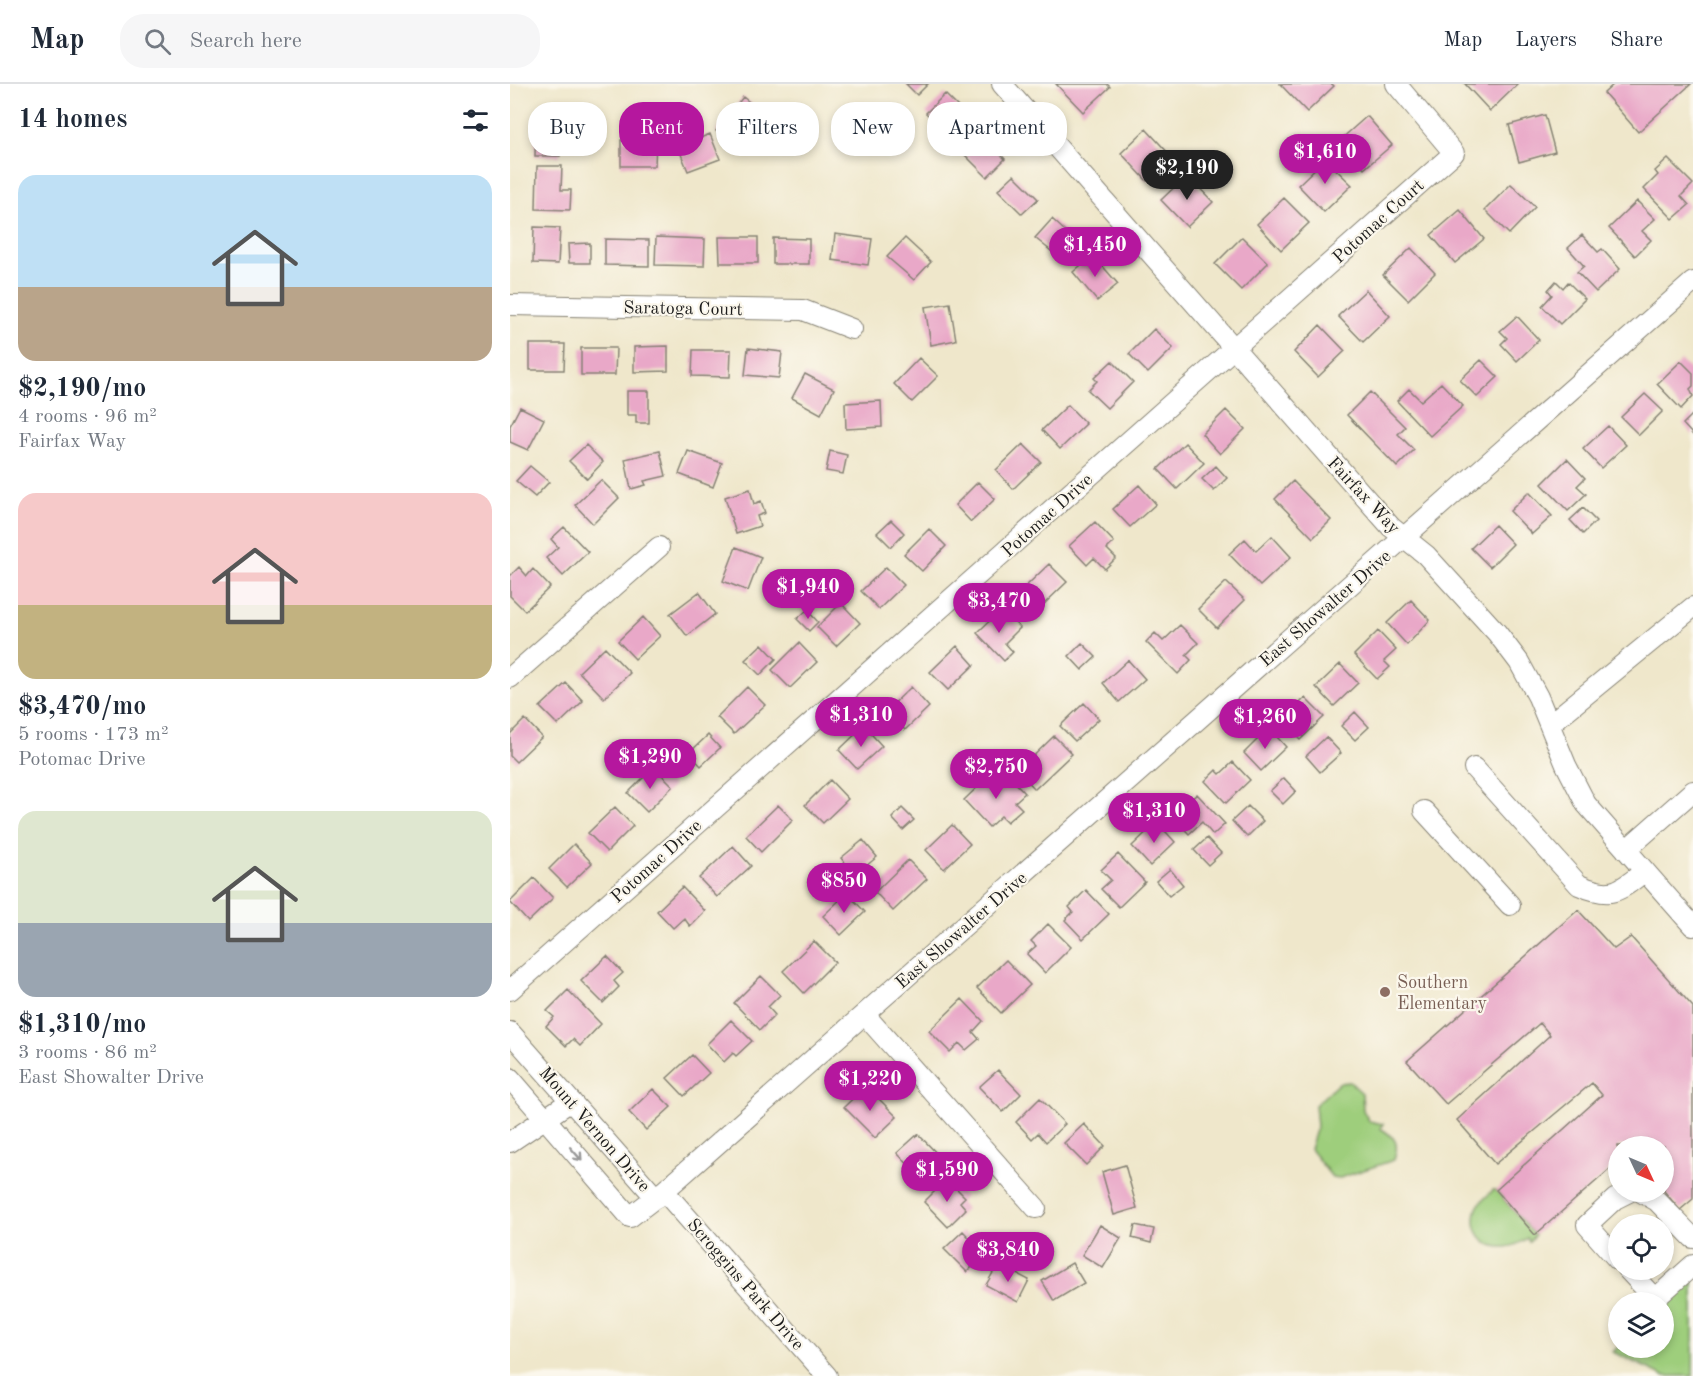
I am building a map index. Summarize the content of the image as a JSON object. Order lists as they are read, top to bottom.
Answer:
{
  "streets": {
    "street": [
      "Potomac Court",
      "Saratoga Court",
      "Fairfax Way",
      "Potomac Drive",
      "East Showalter Drive",
      "Mount Vernon Drive",
      "Scroggins Park Drive"
    ]
  },
  "crossings": [
    ["Potomac Court", "Fairfax Way"],
    ["Potomac Court", "Potomac Drive"],
    ["Fairfax Way", "Potomac Drive"],
    ["Fairfax Way", "East Showalter Drive"],
    ["East Showalter Drive", "Mount Vernon Drive"],
    ["East Showalter Drive", "Scroggins Park Drive"],
    ["Mount Vernon Drive", "Scroggins Park Drive"]
  ],
  "places": ["Southern Elementary"],
  "north": "bottom right",
  "page": {
    "header": "Map",
    "search": "Search here",
    "nav": ["Map", "Layers", "Share"],
    "heading": "14 homes",
    "chip": [
      "Buy",
      "Rent",
      "Filters",
      "New",
      "Apartment"
    ],
    "price": [
      "$1,610",
      "$2,190",
      "$1,450",
      "$1,940",
      "$3,470",
      "$1,310",
      "$1,260",
      "$1,290",
      "$2,750",
      "$1,310",
      "$850",
      "$1,220",
      "$1,590",
      "$3,840"
    ],
    "list": [
      {
        "name": "$2,190/mo",
        "note": "4 rooms · 96 m² · Fairfax Way"
      },
      {
        "name": "$3,470/mo",
        "note": "5 rooms · 173 m² · Potomac Drive"
      },
      {
        "name": "$1,310/mo",
        "note": "3 rooms · 86 m² · East Showalter Drive"
      }
    ]
  }
}
